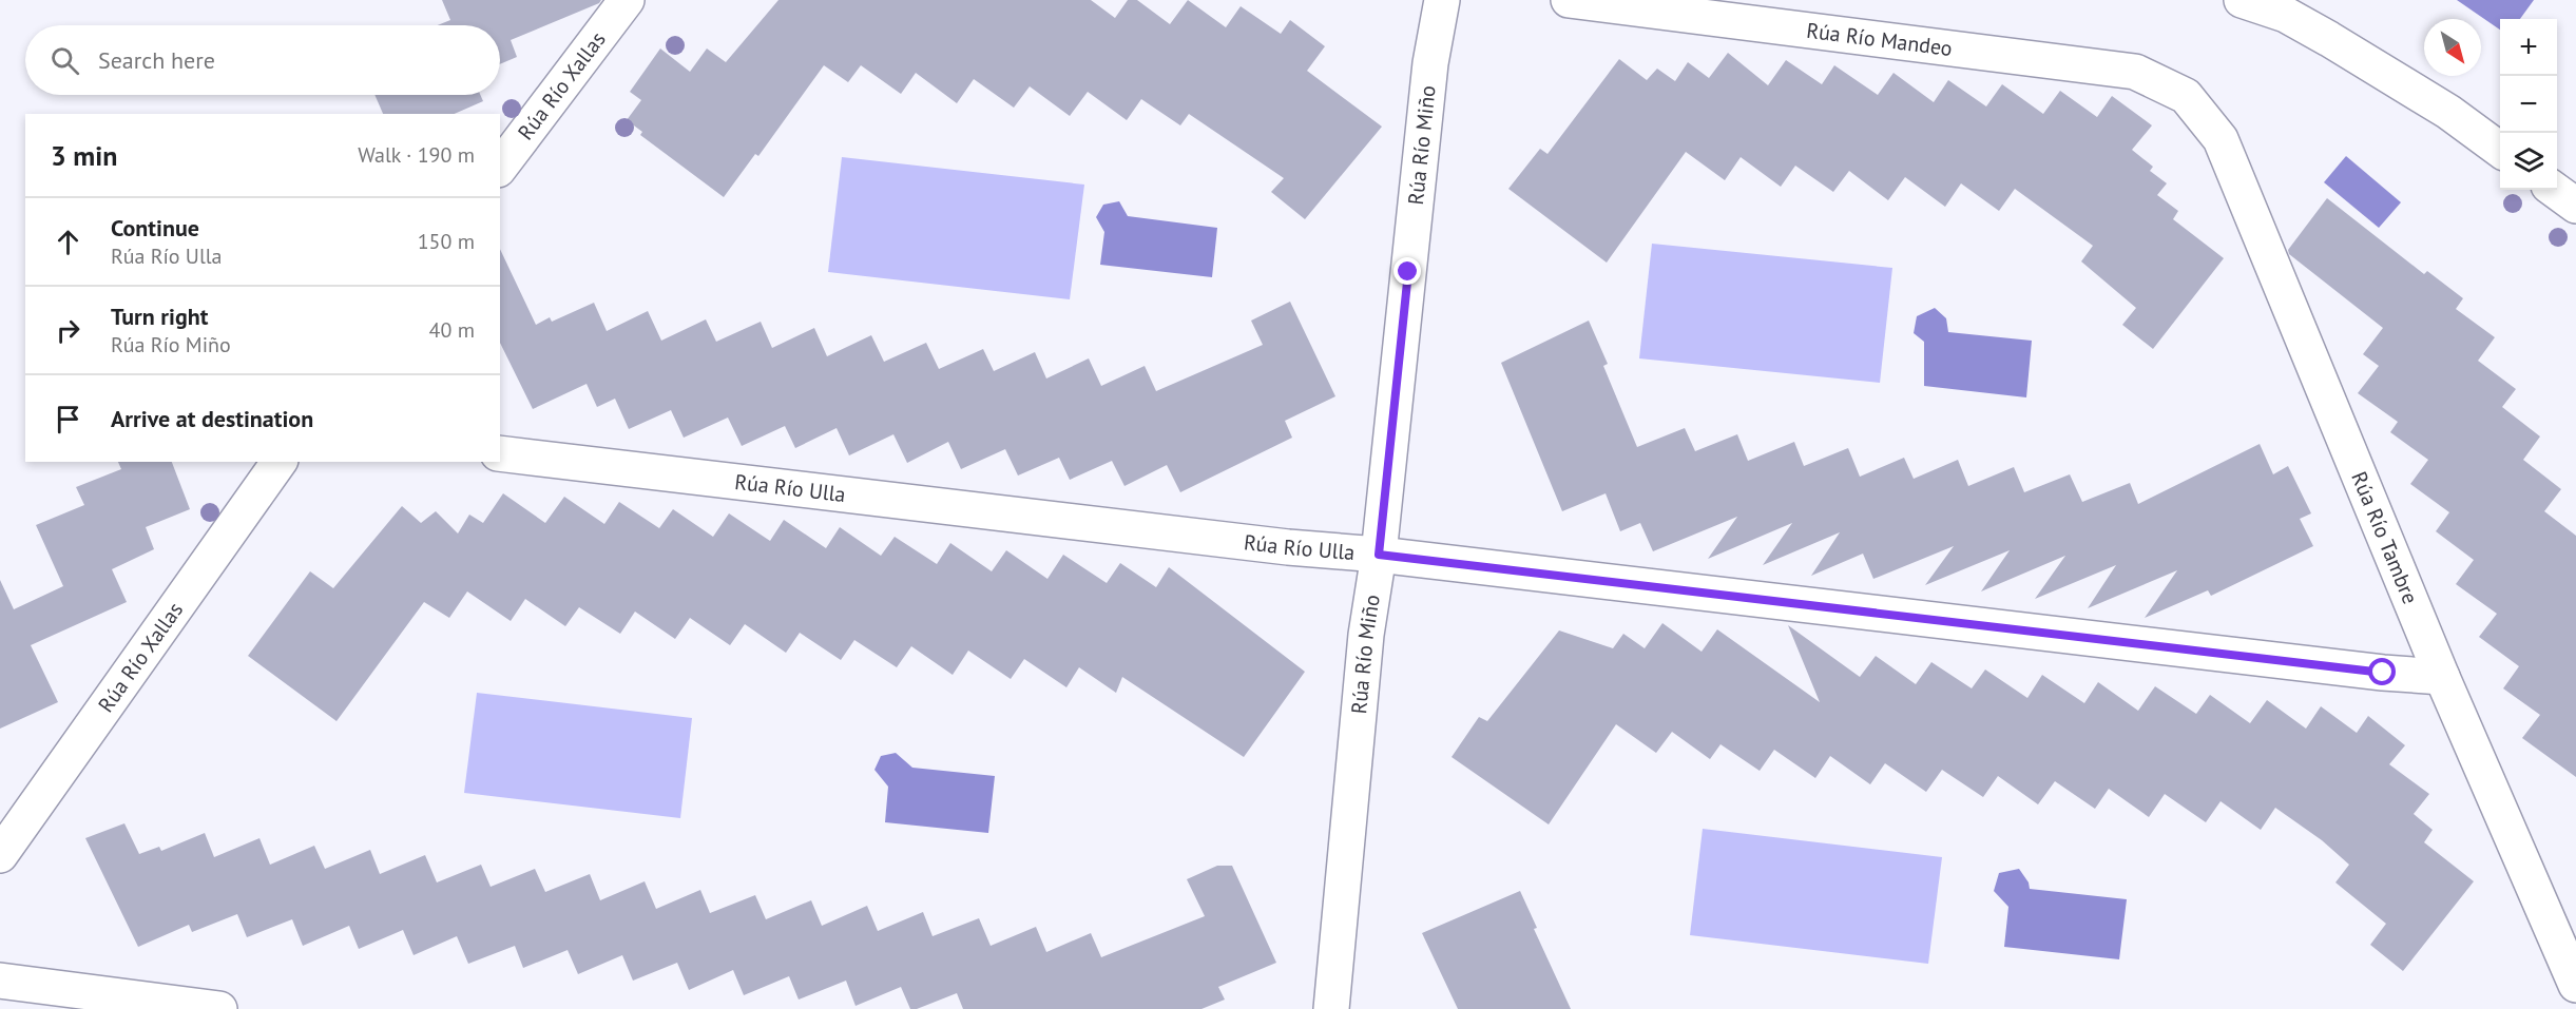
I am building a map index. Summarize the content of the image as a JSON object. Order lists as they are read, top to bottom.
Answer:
{
  "streets": {
    "street": [
      "Rúa Río Mandeo",
      "Rúa Río Xallas",
      "Rúa Río Miño",
      "Rúa Río Ulla",
      "Rúa Río Tambre"
    ]
  },
  "crossings": [
    ["Rúa Río Mandeo", "Rúa Río Tambre"],
    ["Rúa Río Miño", "Rúa Río Ulla"],
    ["Rúa Río Ulla", "Rúa Río Tambre"]
  ],
  "north": "bottom right",
  "page": {
    "map_buttons": ["+", "−"],
    "search": "Search here",
    "heading": ["3 min", "Walk · 190 m"],
    "list": [
      ["Continue", "Rúa Río Ulla", "150 m"],
      ["Turn right", "Rúa Río Miño", "40 m"],
      "Arrive at destination"
    ]
  }
}
